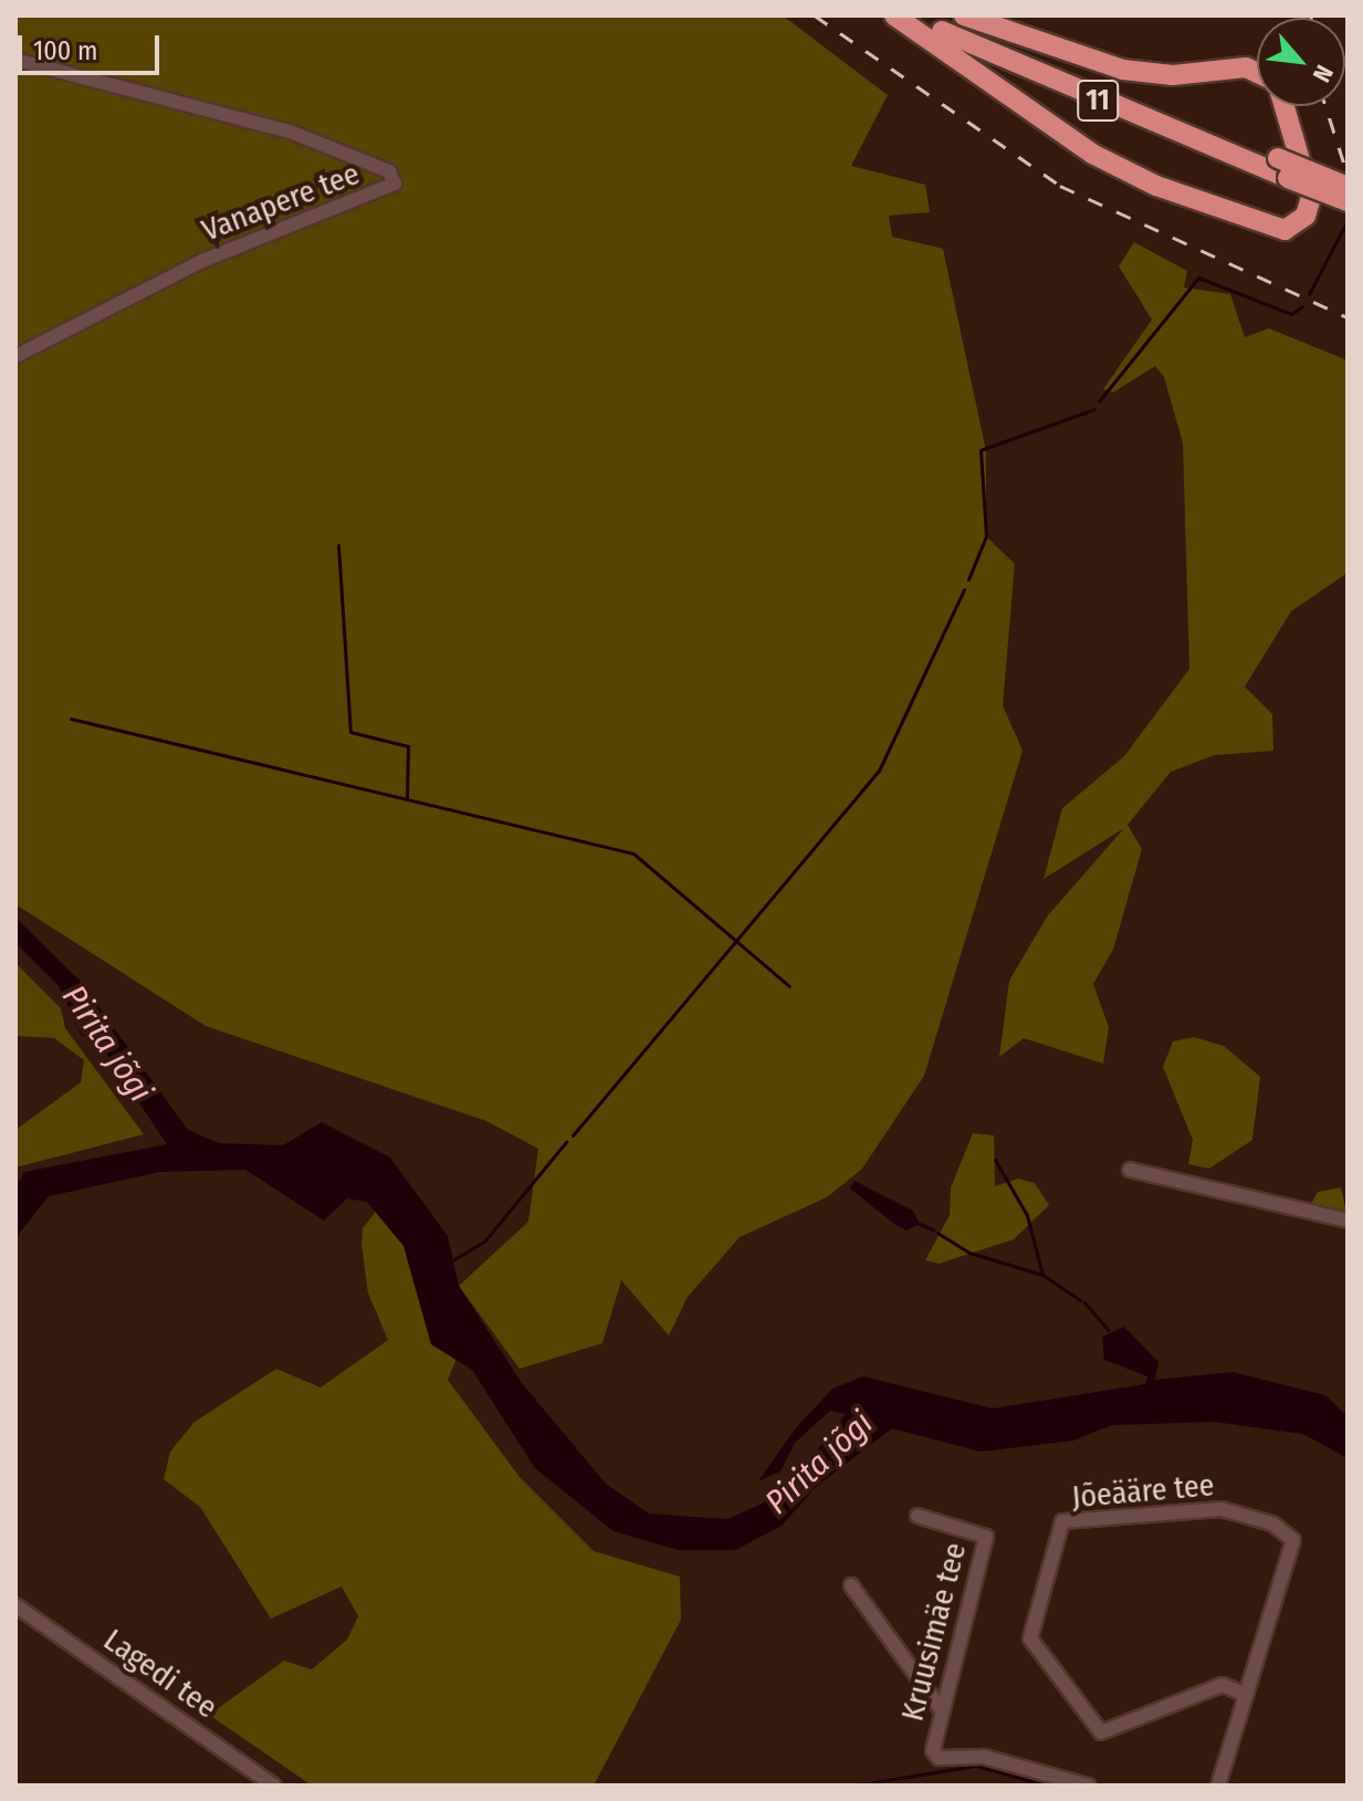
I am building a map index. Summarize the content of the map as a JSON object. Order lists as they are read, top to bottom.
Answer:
{
  "streets": {
    "highway": ["11"],
    "street": [
      "Vanapere tee",
      "Jõeääre tee",
      "Kruusimäe tee",
      "Lagedi tee"
    ]
  },
  "water": ["Pirita jõgi"],
  "scale_bar": "100 m",
  "north": "bottom right"
}
